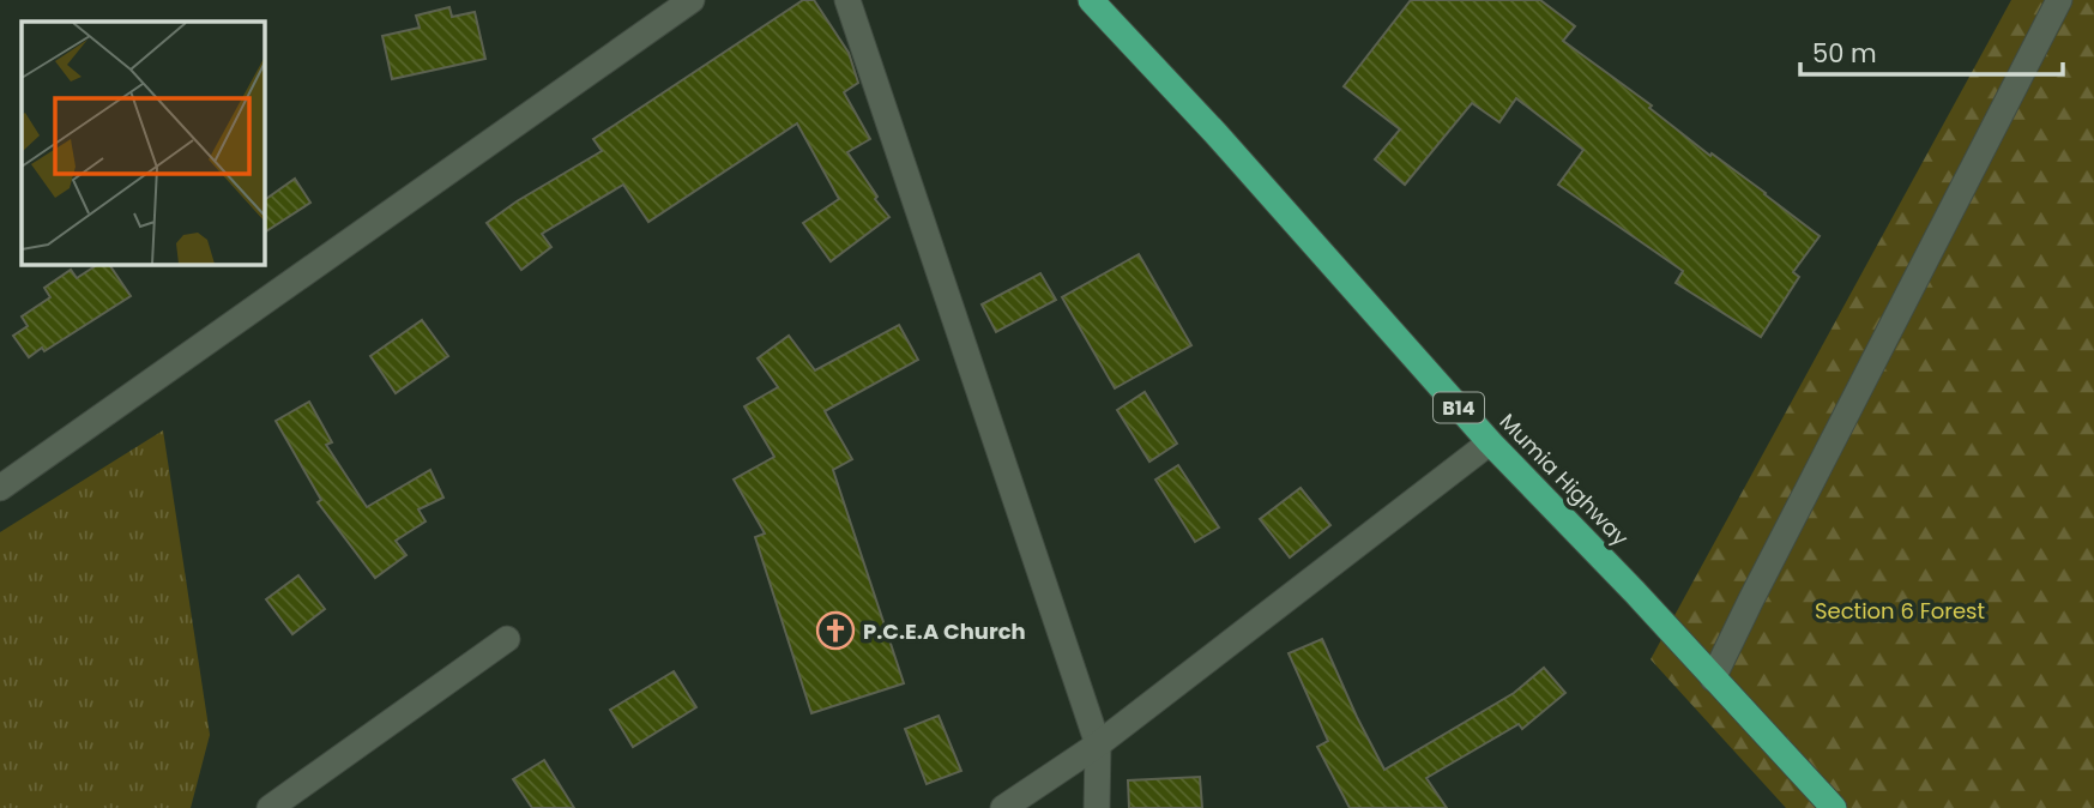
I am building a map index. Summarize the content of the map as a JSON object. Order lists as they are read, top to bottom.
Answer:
{
  "streets": {
    "highway": ["B14", "Mumia Highway"]
  },
  "parks": ["Section 6 Forest"],
  "places": {
    "church": ["P.C.E.A Church"]
  },
  "scale_bar": "50 m"
}
